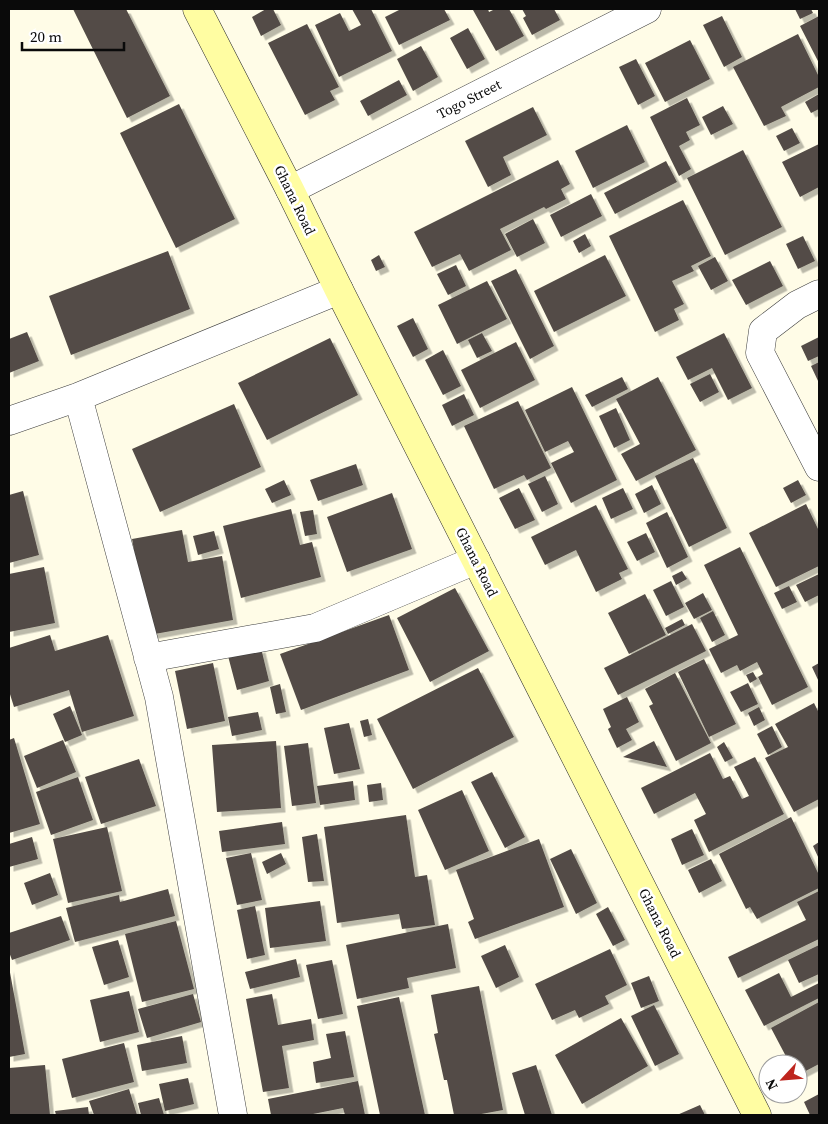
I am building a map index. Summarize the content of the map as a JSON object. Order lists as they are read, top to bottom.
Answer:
{
  "streets": {
    "street": ["Togo Street", "Ghana Road"]
  },
  "crossings": [
    ["Togo Street", "Ghana Road"]
  ],
  "scale_bar": "20 m",
  "north": "bottom left"
}
